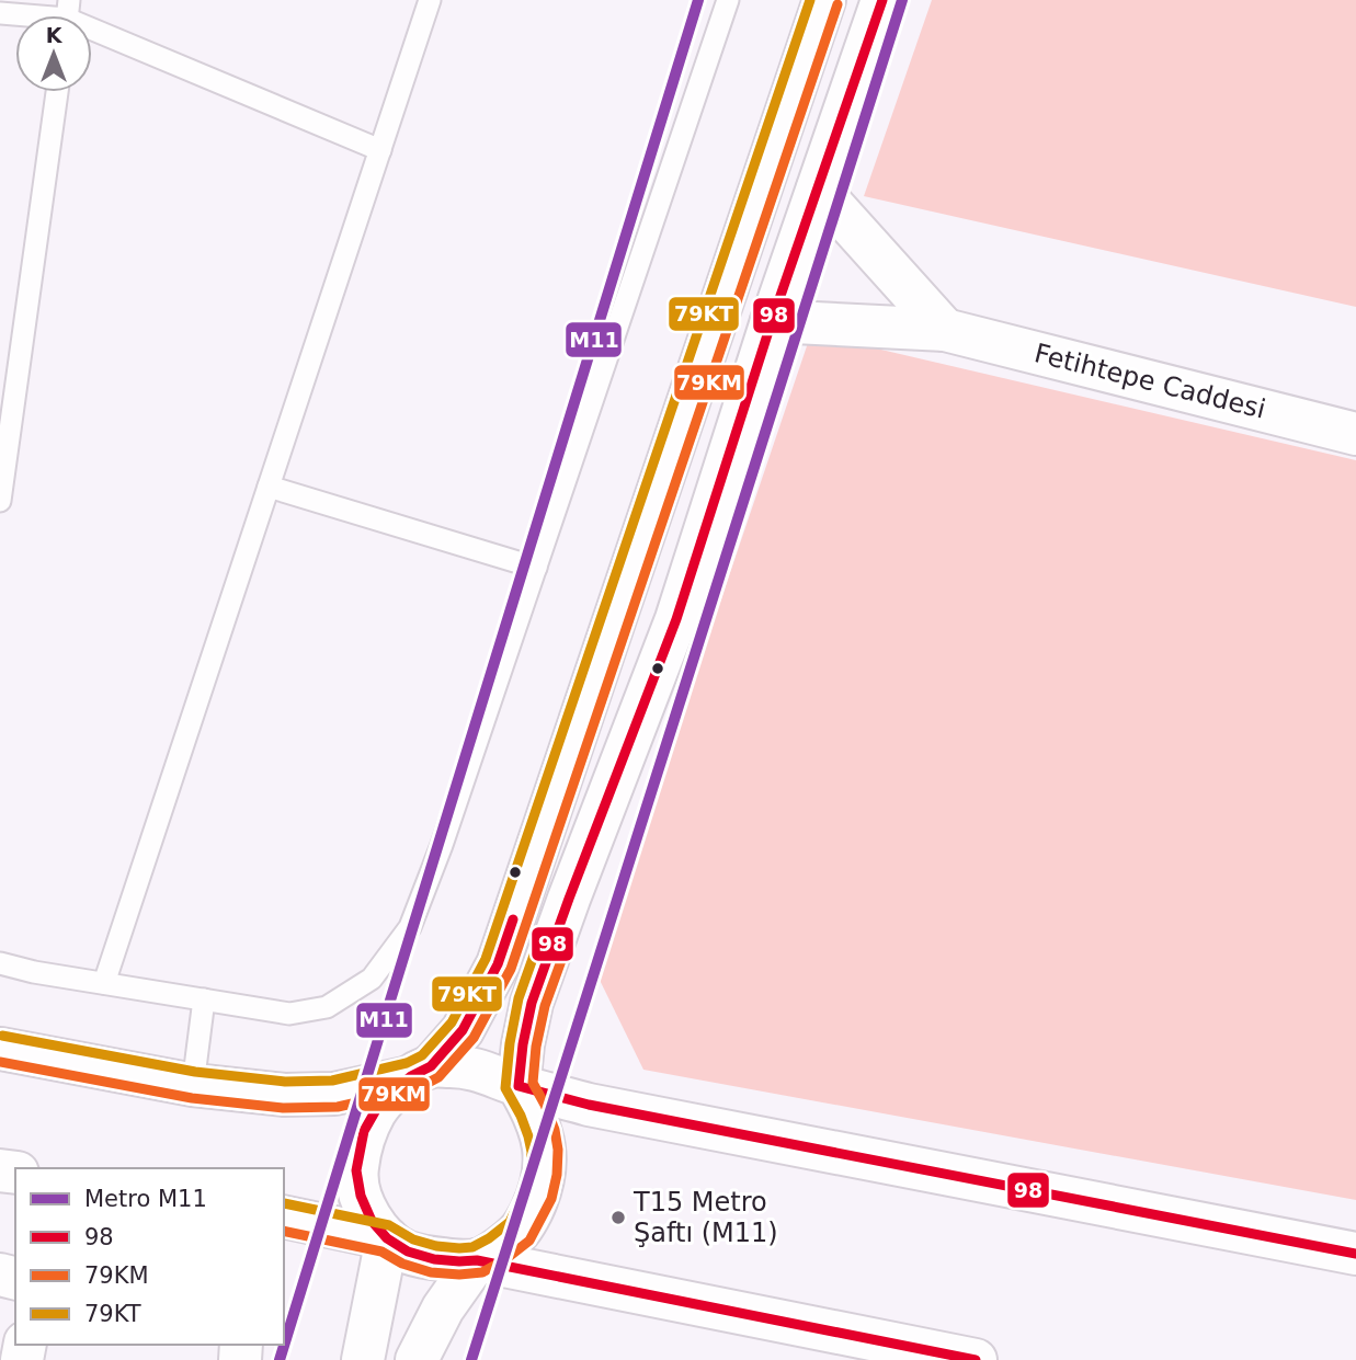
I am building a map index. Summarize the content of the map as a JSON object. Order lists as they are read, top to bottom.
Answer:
{
  "streets": {
    "main road": ["Fetihtepe Caddesi"]
  },
  "places": ["T15 Metro Şaftı (M11)"],
  "lines": [
    "metro line M11",
    "transit line 98",
    "transit line 79KT",
    "transit line 79KM"
  ],
  "legend": [
    "Metro M11",
    "98",
    "79KM",
    "79KT"
  ],
  "north": "top"
}
